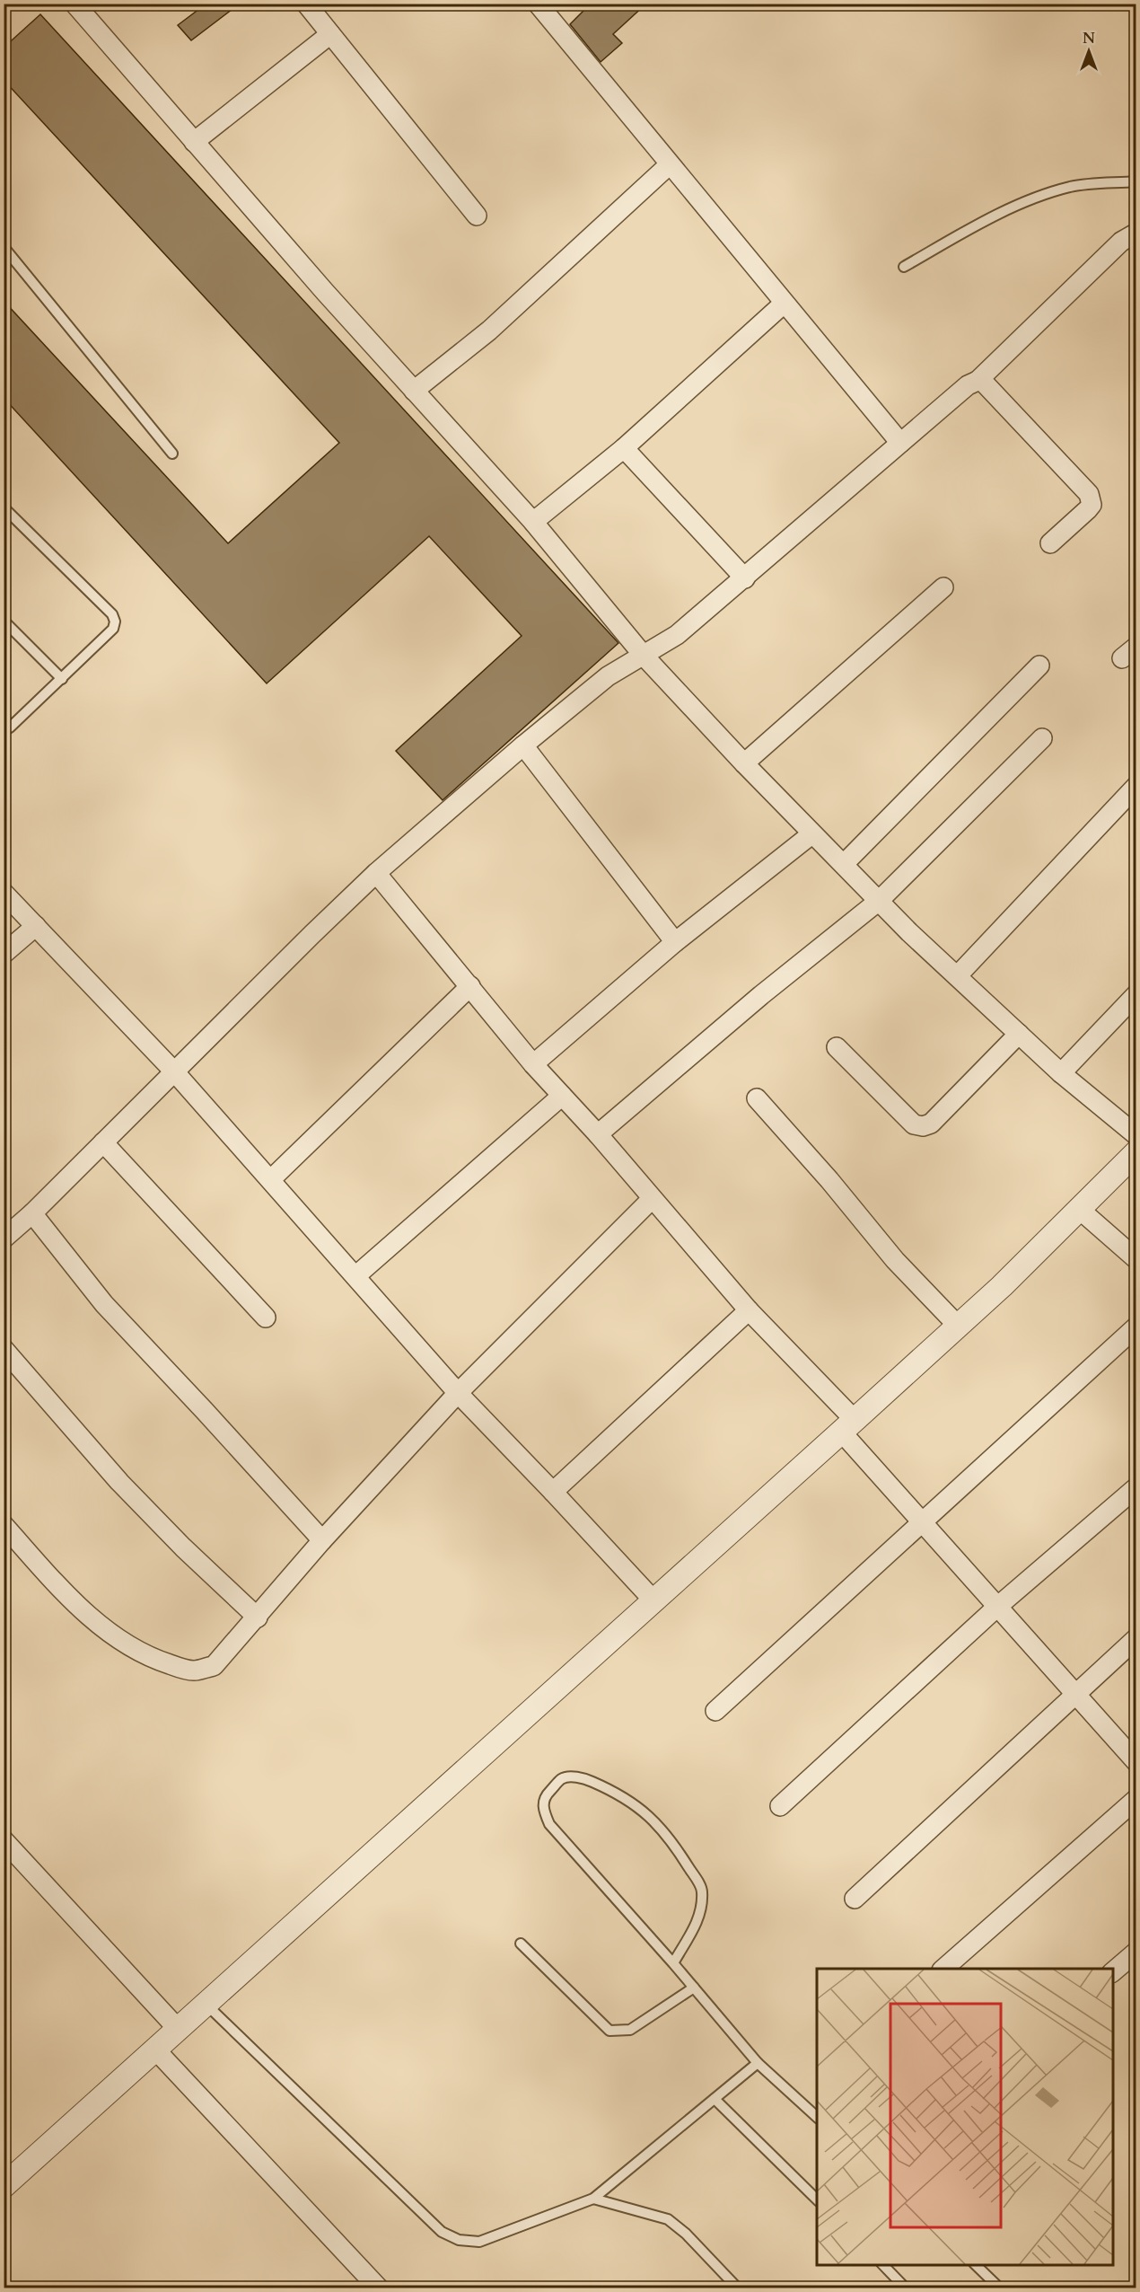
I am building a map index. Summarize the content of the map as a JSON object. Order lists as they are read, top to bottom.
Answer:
{
  "north": "top"
}
